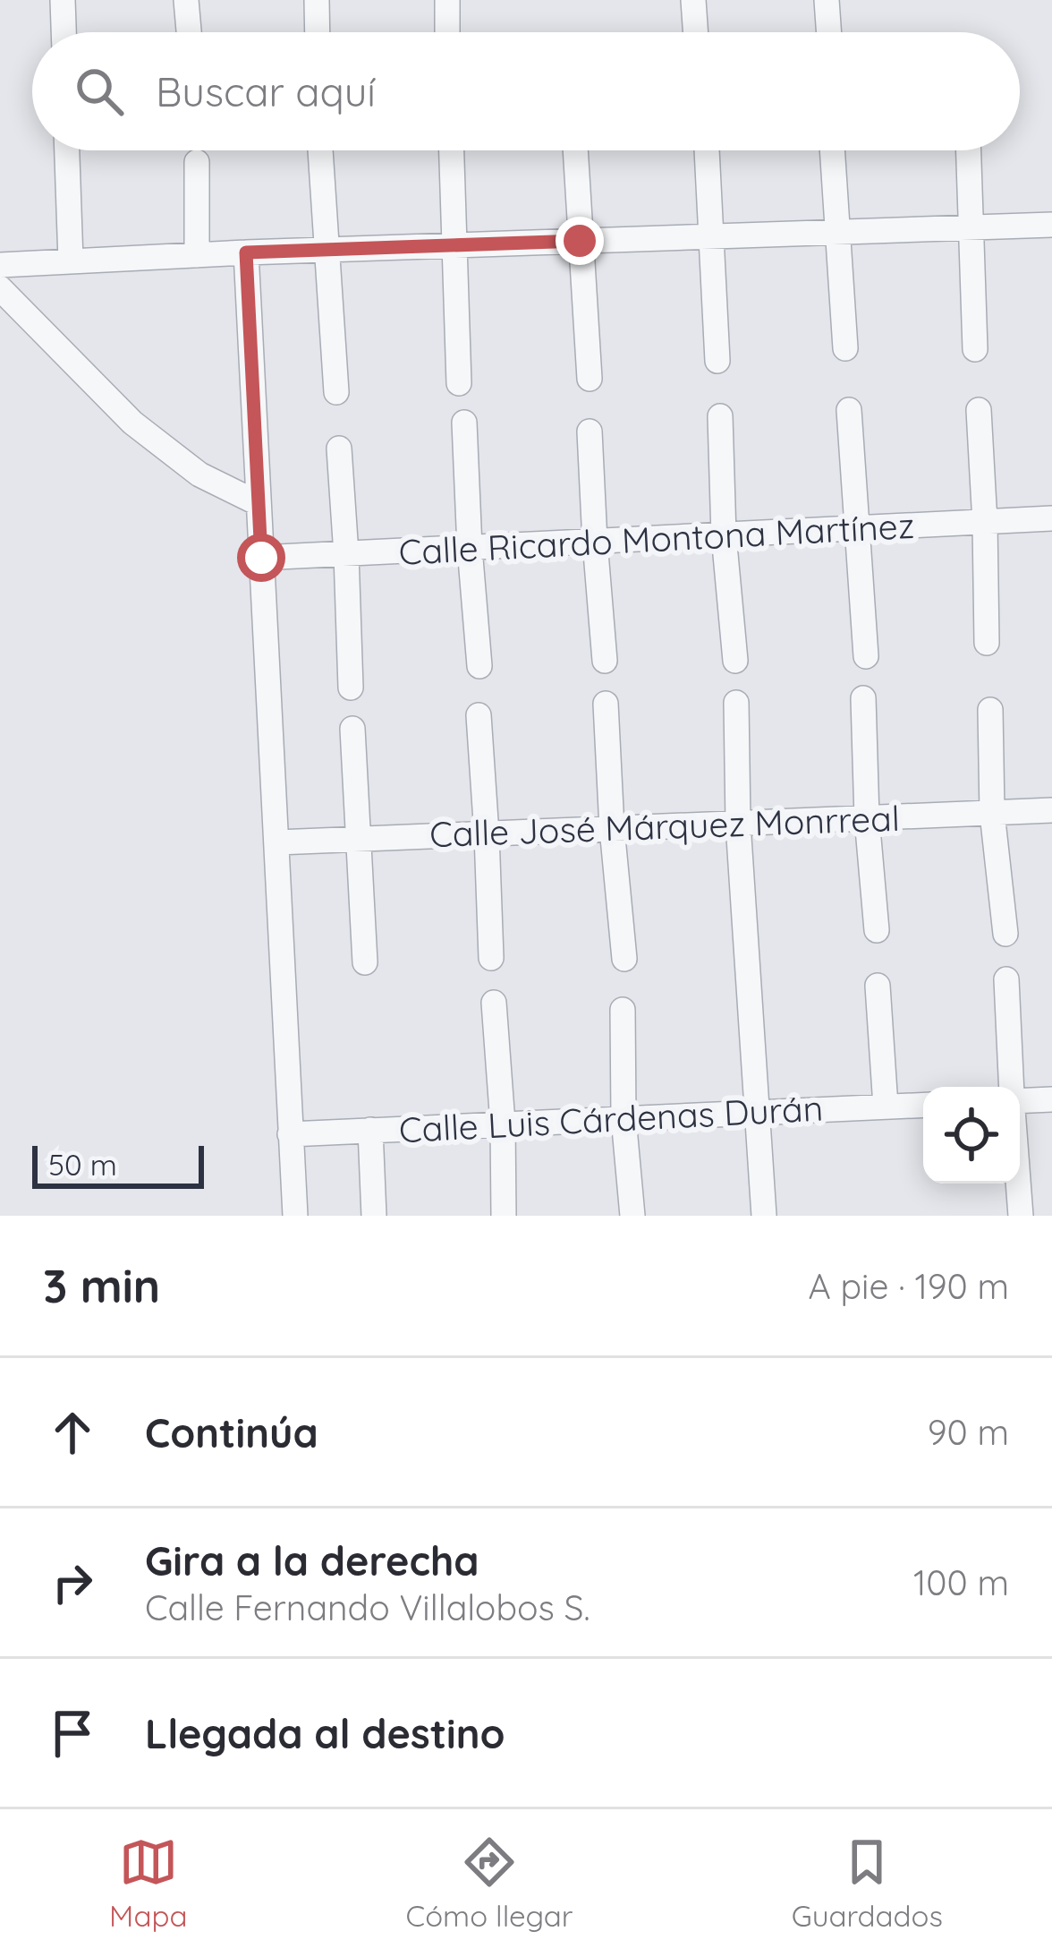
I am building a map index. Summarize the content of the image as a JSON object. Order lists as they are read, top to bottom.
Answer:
{
  "streets": {
    "street": ["Calle Ricardo Montona Martínez", "Calle José Márquez Monrreal", "Calle Luis Cárdenas Durán"]
  },
  "scale_bar": "50 m",
  "page": {
    "search": "Buscar aquí",
    "scale": "50 m",
    "heading": ["3 min", "A pie · 190 m"],
    "list": [
      ["Continúa", "90 m"],
      ["Gira a la derecha", "Calle Fernando Villalobos S.", "100 m"],
      "Llegada al destino"
    ],
    "nav": ["Mapa", "Cómo llegar", "Guardados"]
  }
}
